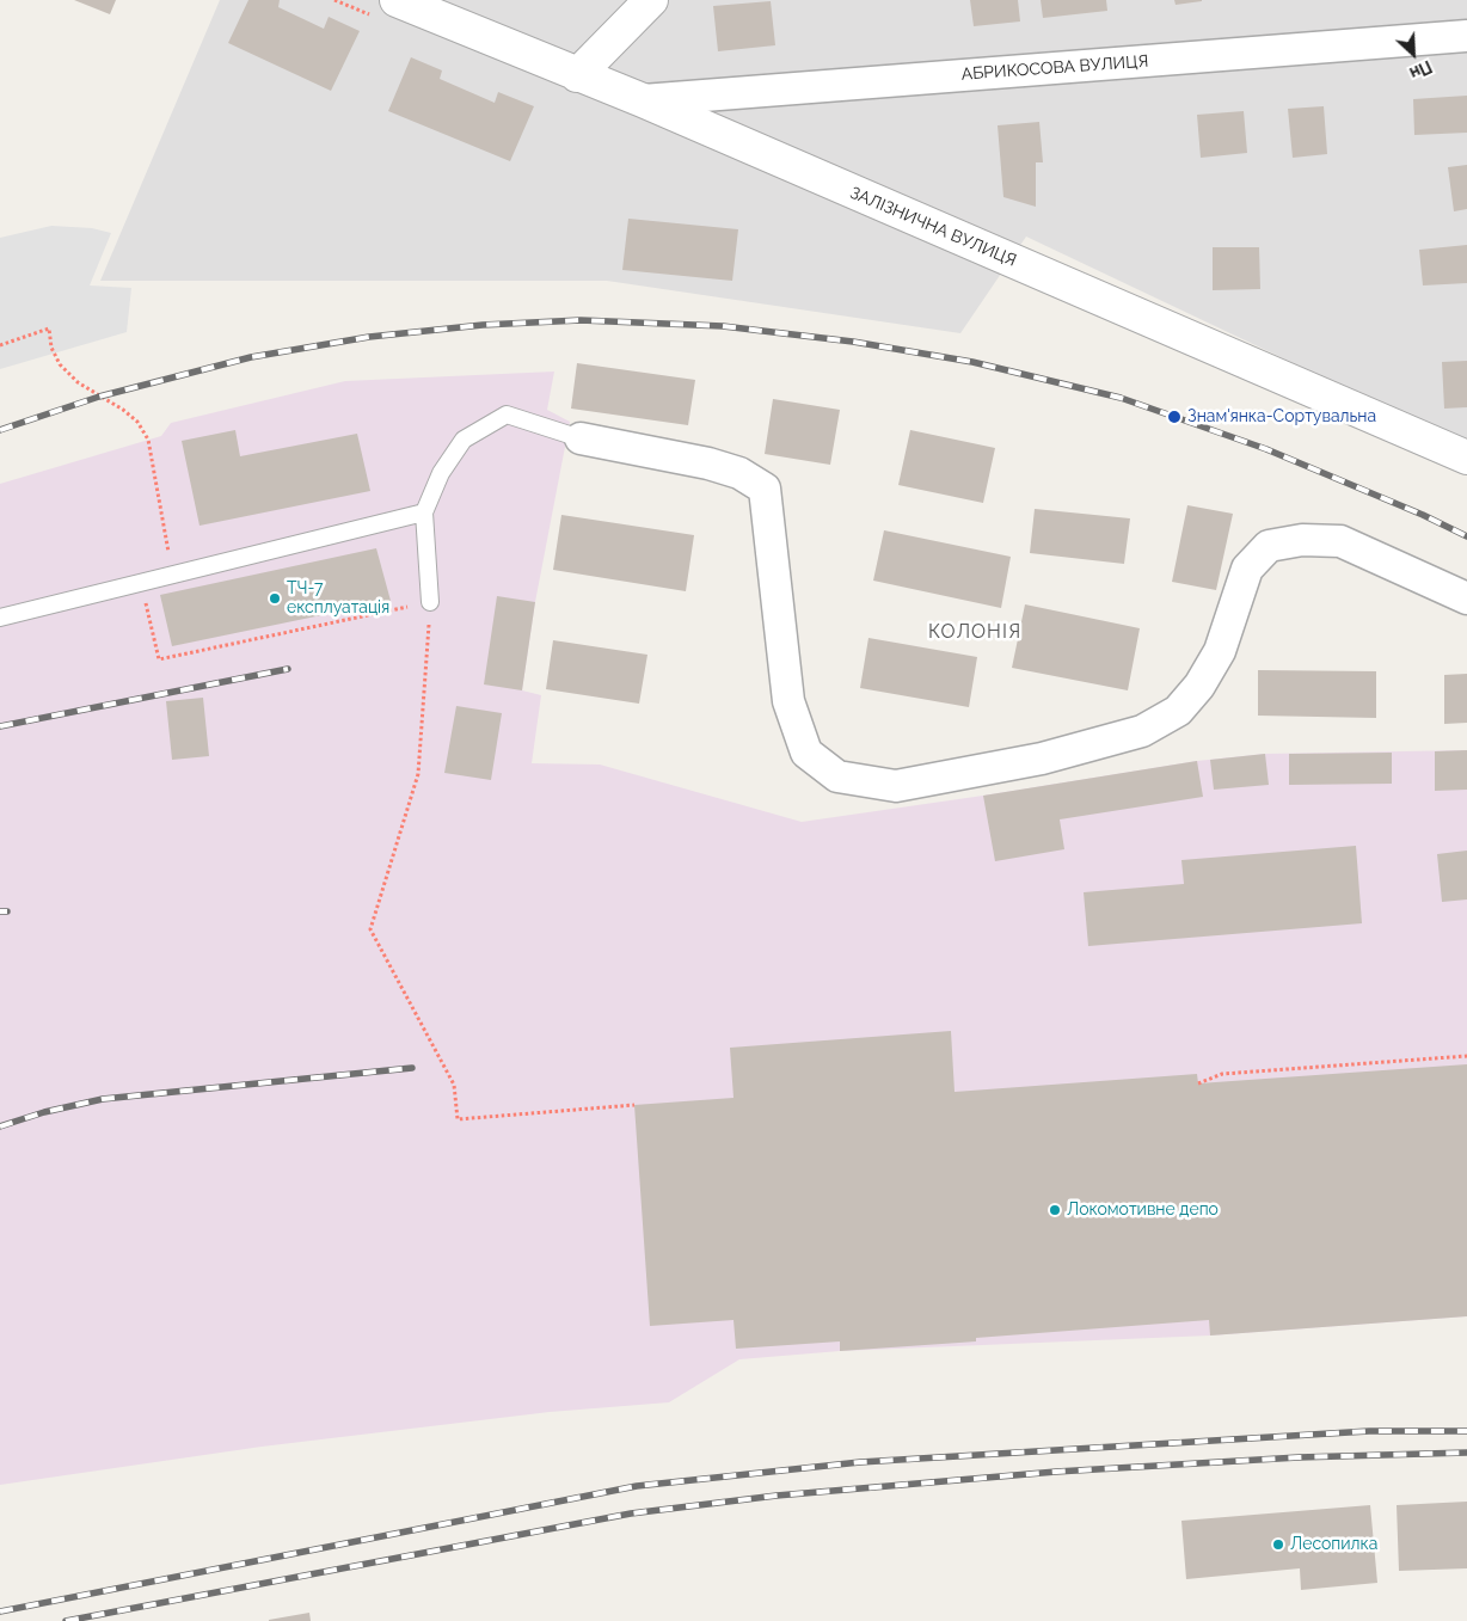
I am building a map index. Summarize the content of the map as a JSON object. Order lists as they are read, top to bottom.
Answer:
{
  "streets": {
    "street": ["АБРИКОСОВА ВУЛИЦЯ", "ЗАЛІЗНИЧНА ВУЛИЦЯ"]
  },
  "crossings": [
    ["АБРИКОСОВА ВУЛИЦЯ", "ЗАЛІЗНИЧНА ВУЛИЦЯ"]
  ],
  "districts": ["КОЛОНІЯ"],
  "places": [
    "Знам'янка-Сортувальна",
    "ТЧ-7 експлуатація",
    "Локомотивне депо",
    "Лесопилка"
  ],
  "north": "bottom right"
}
